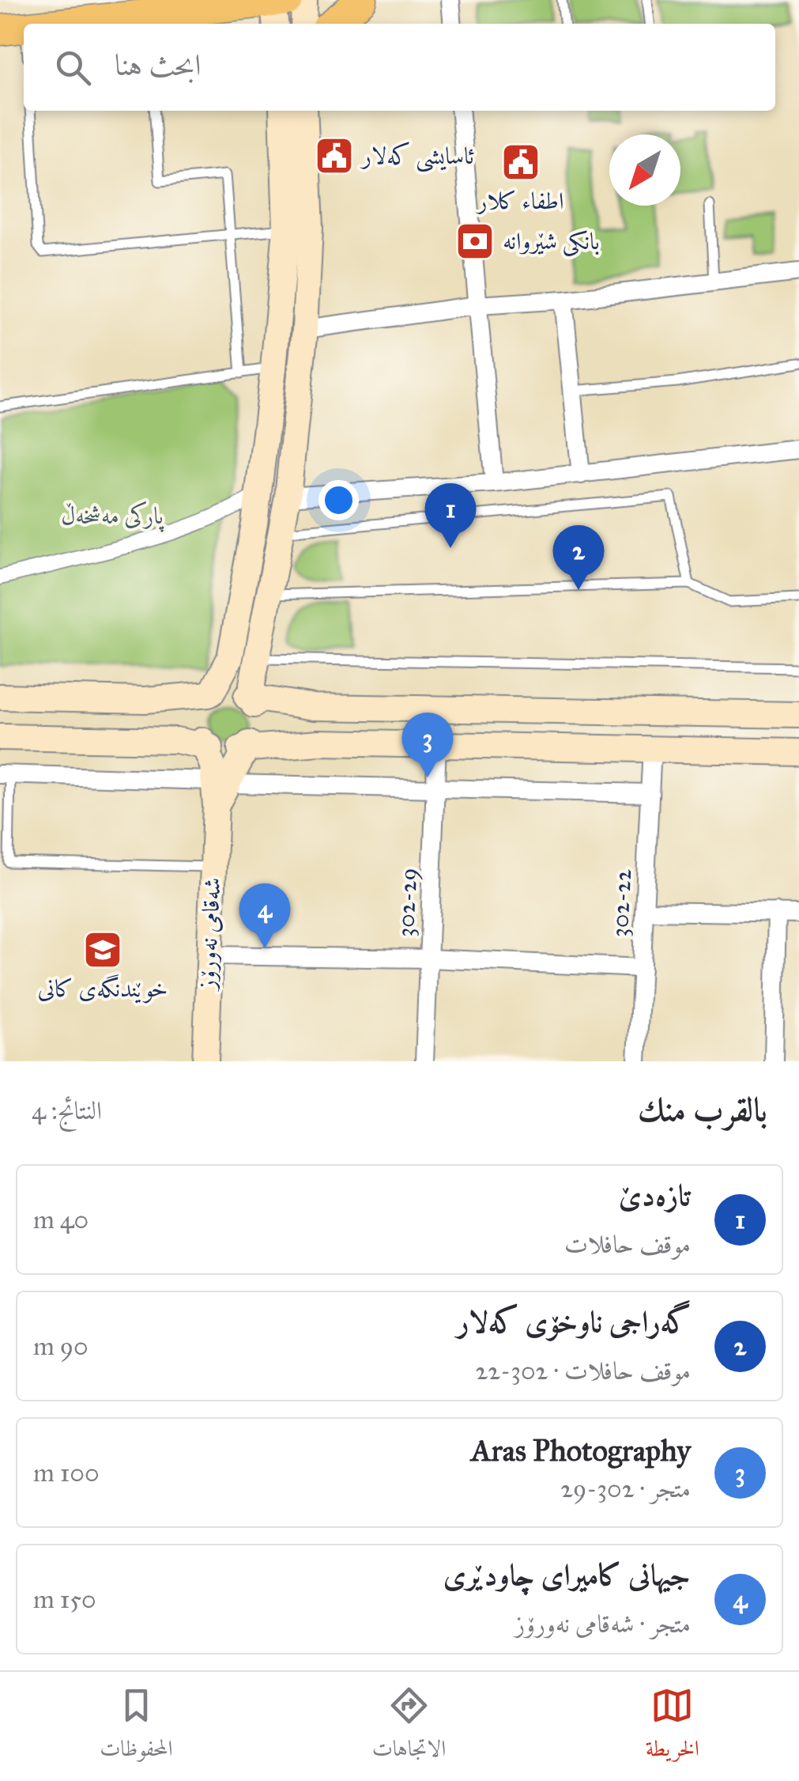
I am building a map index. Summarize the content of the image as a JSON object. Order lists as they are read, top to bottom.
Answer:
{
  "streets": {
    "main road": ["شەقامی نەورۆز"],
    "street": ["302-29", "302-22"]
  },
  "parks": ["پارکی مەشخەڵ"],
  "places": {
    "public building": ["ئاسایشی کەلار", "اطفاء كلار"],
    "bank": ["بانکی شێروانە"],
    "school or university": ["خوێندنگەی کانی"]
  },
  "north": "bottom left",
  "page": {
    "search": "ابحث هنا",
    "pins": [
      "1",
      "2",
      "3",
      "4"
    ],
    "heading": ["بالقرب منك", "النتائج: 4"],
    "list": [
      {
        "mark": "1",
        "name": "تازەدێ",
        "note": "موقف حافلات",
        "value": "40 m"
      },
      {
        "mark": "2",
        "name": "گەراجی ناوخۆی کەلار",
        "note": "موقف حافلات · 302-22",
        "value": "90 m"
      },
      {
        "mark": "3",
        "name": "Aras Photography",
        "note": "متجر · 302-29",
        "value": "100 m"
      },
      {
        "mark": "4",
        "name": "جيهانى كاميراى چاودێری",
        "note": "متجر · شەقامی نەورۆز",
        "value": "150 m"
      }
    ],
    "nav": ["الخريطة", "الاتجاهات", "المحفوظات"]
  }
}
